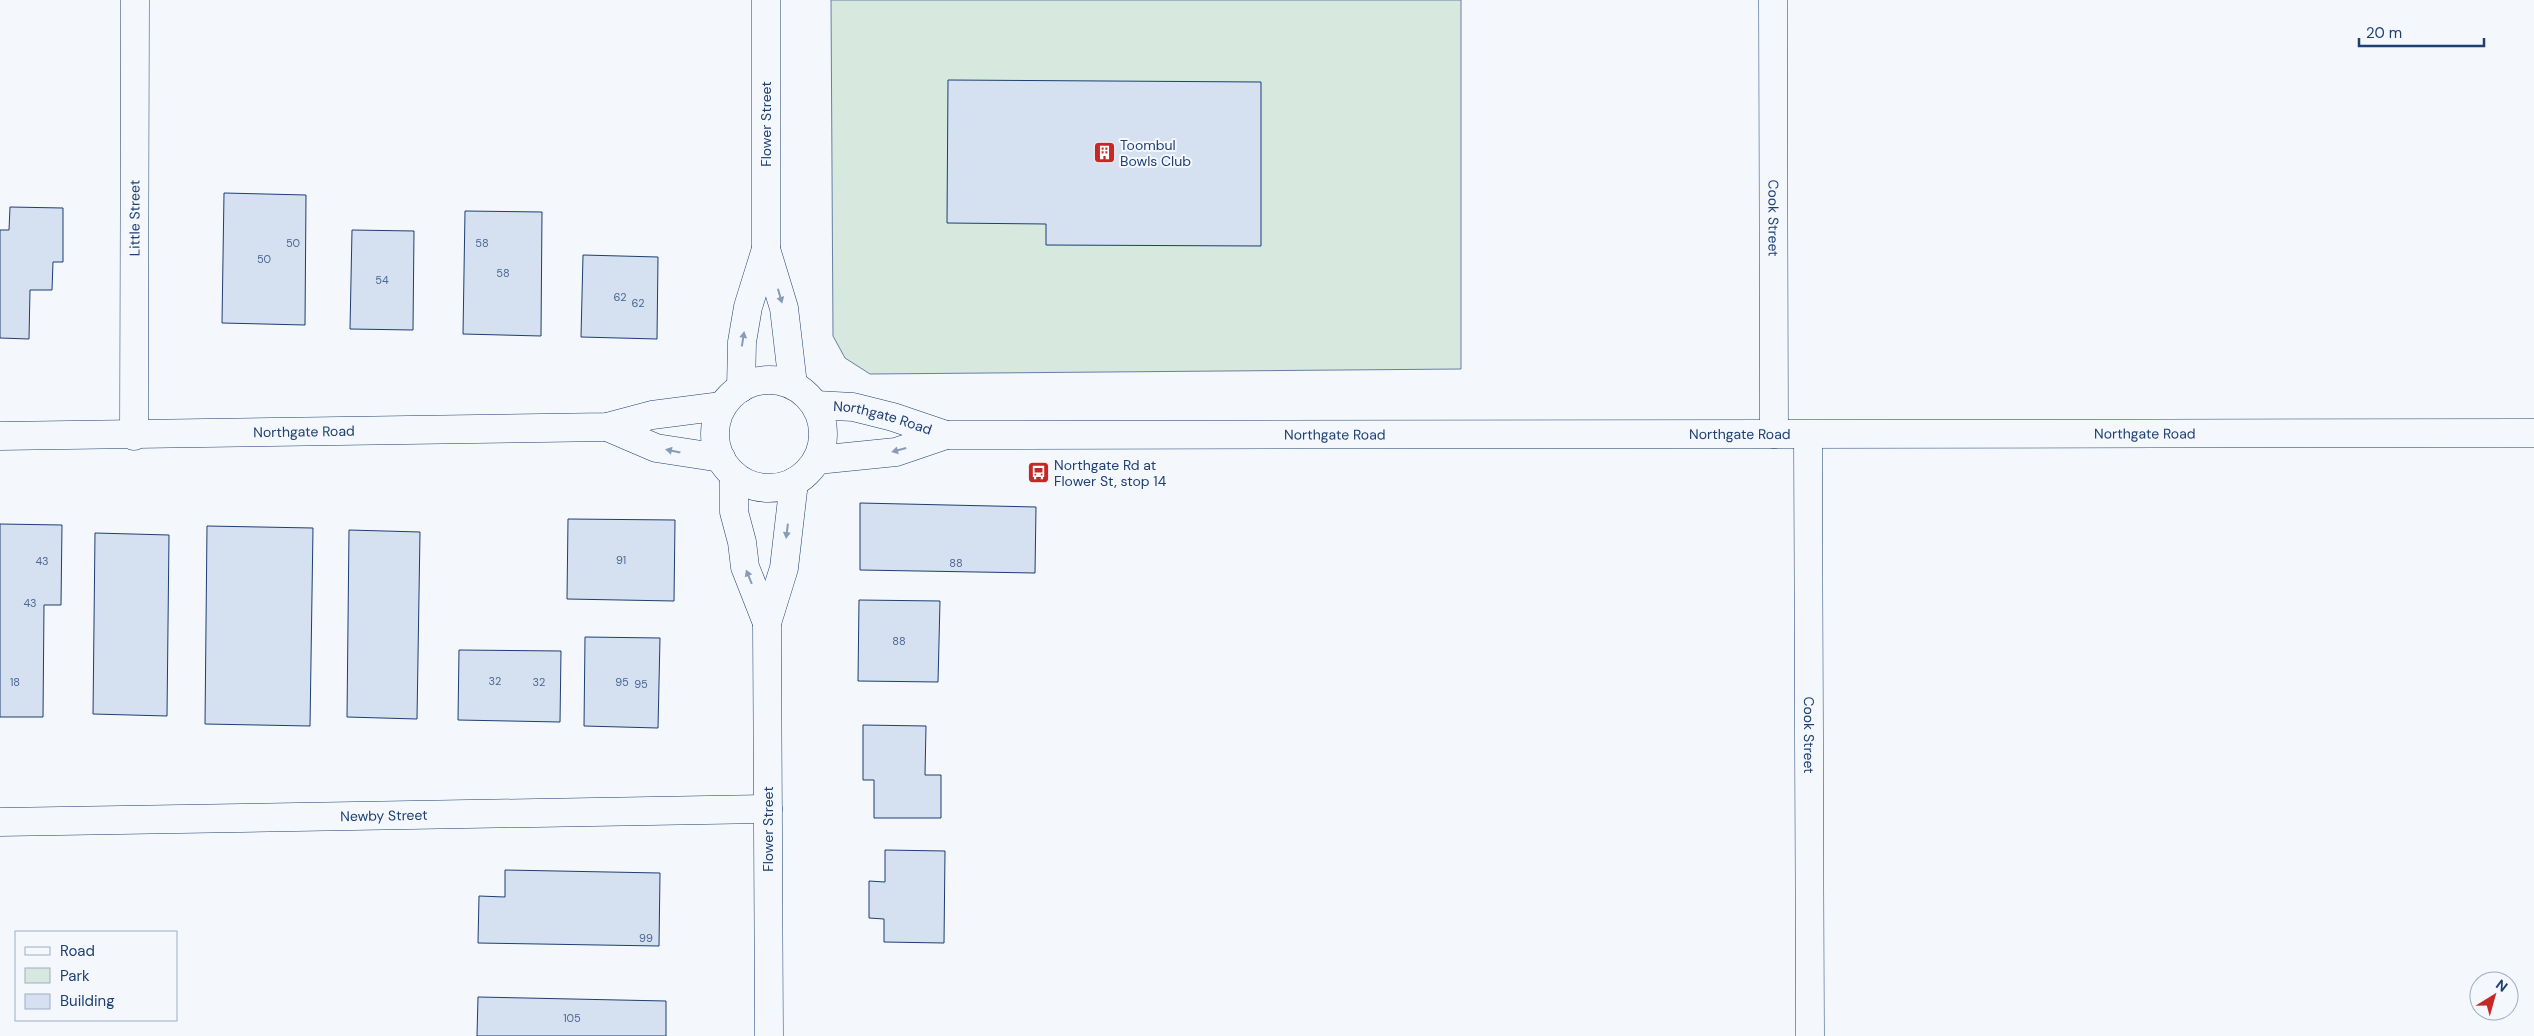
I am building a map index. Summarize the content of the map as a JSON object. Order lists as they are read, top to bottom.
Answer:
{
  "streets": {
    "street": [
      "Flower Street",
      "Cook Street",
      "Little Street",
      "Northgate Road",
      "Newby Street"
    ]
  },
  "crossings": [
    ["Flower Street", "Northgate Road"],
    ["Flower Street", "Newby Street"],
    ["Cook Street", "Northgate Road"],
    ["Little Street", "Northgate Road"]
  ],
  "places": {
    "building": ["Toombul Bowls Club"],
    "bus stop": ["Northgate Rd at Flower St, stop 14"]
  },
  "house_numbers": [
    "50",
    "58",
    "50",
    "58",
    "54",
    "62",
    "62",
    "91",
    "43",
    "88",
    "43",
    "88",
    "32",
    "18",
    "32",
    "95",
    "95",
    "99",
    "105"
  ],
  "legend": ["Road", "Park", "Building"],
  "scale_bar": "20 m",
  "north": "top right"
}
